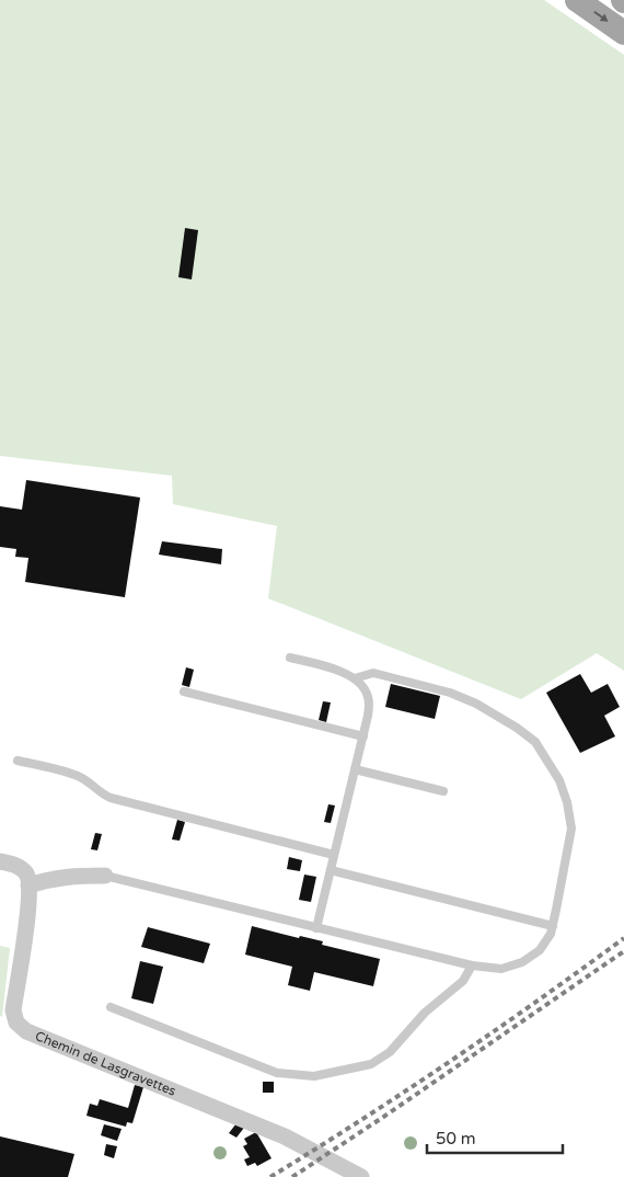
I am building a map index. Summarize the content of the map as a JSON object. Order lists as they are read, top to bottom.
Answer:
{
  "streets": {
    "street": ["Chemin de Lasgravettes"]
  },
  "scale_bar": "50 m"
}
